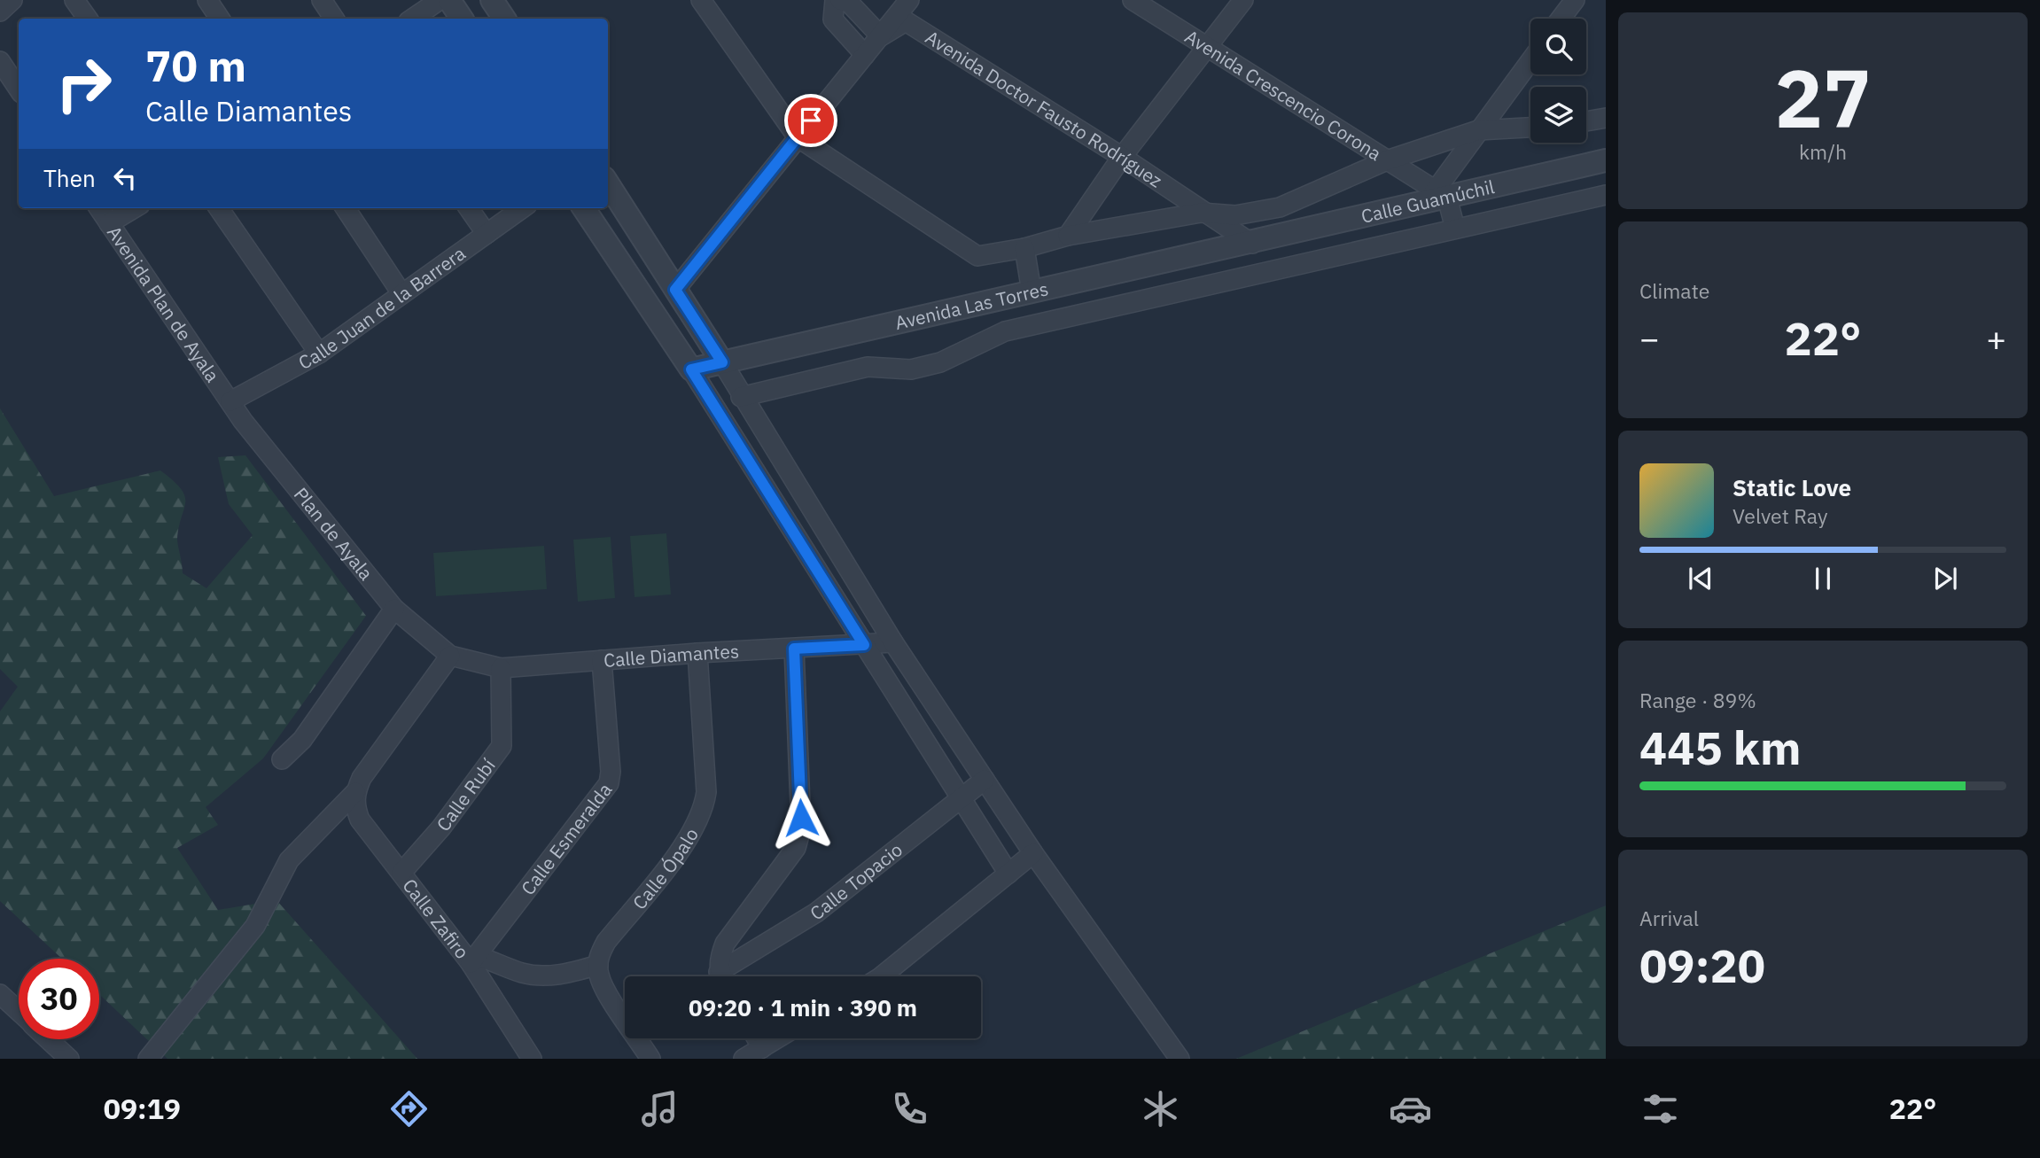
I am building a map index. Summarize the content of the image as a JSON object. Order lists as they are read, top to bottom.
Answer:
{
  "streets": {
    "street": [
      "Avenida Crescencio Corona",
      "Avenida Doctor Fausto Rodríguez",
      "Calle Guamúchil",
      "Avenida Plan de Ayala",
      "Avenida Las Torres",
      "Calle Juan de la Barrera",
      "Plan de Ayala",
      "Calle Diamantes",
      "Calle Rubí",
      "Calle Esmeralda",
      "Calle Ópalo",
      "Calle Topacio",
      "Calle Zafiro"
    ]
  },
  "crossings": [
    ["Avenida Crescencio Corona", "Calle Guamúchil"],
    ["Avenida Doctor Fausto Rodríguez", "Calle Guamúchil"],
    ["Avenida Doctor Fausto Rodríguez", "Avenida Las Torres"],
    ["Calle Guamúchil", "Avenida Las Torres"],
    ["Avenida Plan de Ayala", "Calle Juan de la Barrera"],
    ["Avenida Plan de Ayala", "Plan de Ayala"],
    ["Calle Juan de la Barrera", "Plan de Ayala"],
    ["Plan de Ayala", "Calle Diamantes"],
    ["Calle Diamantes", "Calle Rubí"],
    ["Calle Diamantes", "Calle Esmeralda"],
    ["Calle Diamantes", "Calle Ópalo"],
    ["Calle Diamantes", "Calle Topacio"],
    ["Calle Rubí", "Calle Zafiro"],
    ["Calle Esmeralda", "Calle Zafiro"]
  ],
  "page": {
    "tile": [
      ["27", "km/h"],
      "Climate",
      ["Range · 89%", "445 km"],
      ["Arrival", "09:20"]
    ],
    "turn": ["70 m", "Calle Diamantes"],
    "then": "Then",
    "heat": ["−", "22°", "+"],
    "song": ["Static Love", "Velvet Ray"],
    "limit": "30",
    "trip": "09:20 · 1 min · 390 m",
    "tabs": ["09:19", "22°"]
  }
}
